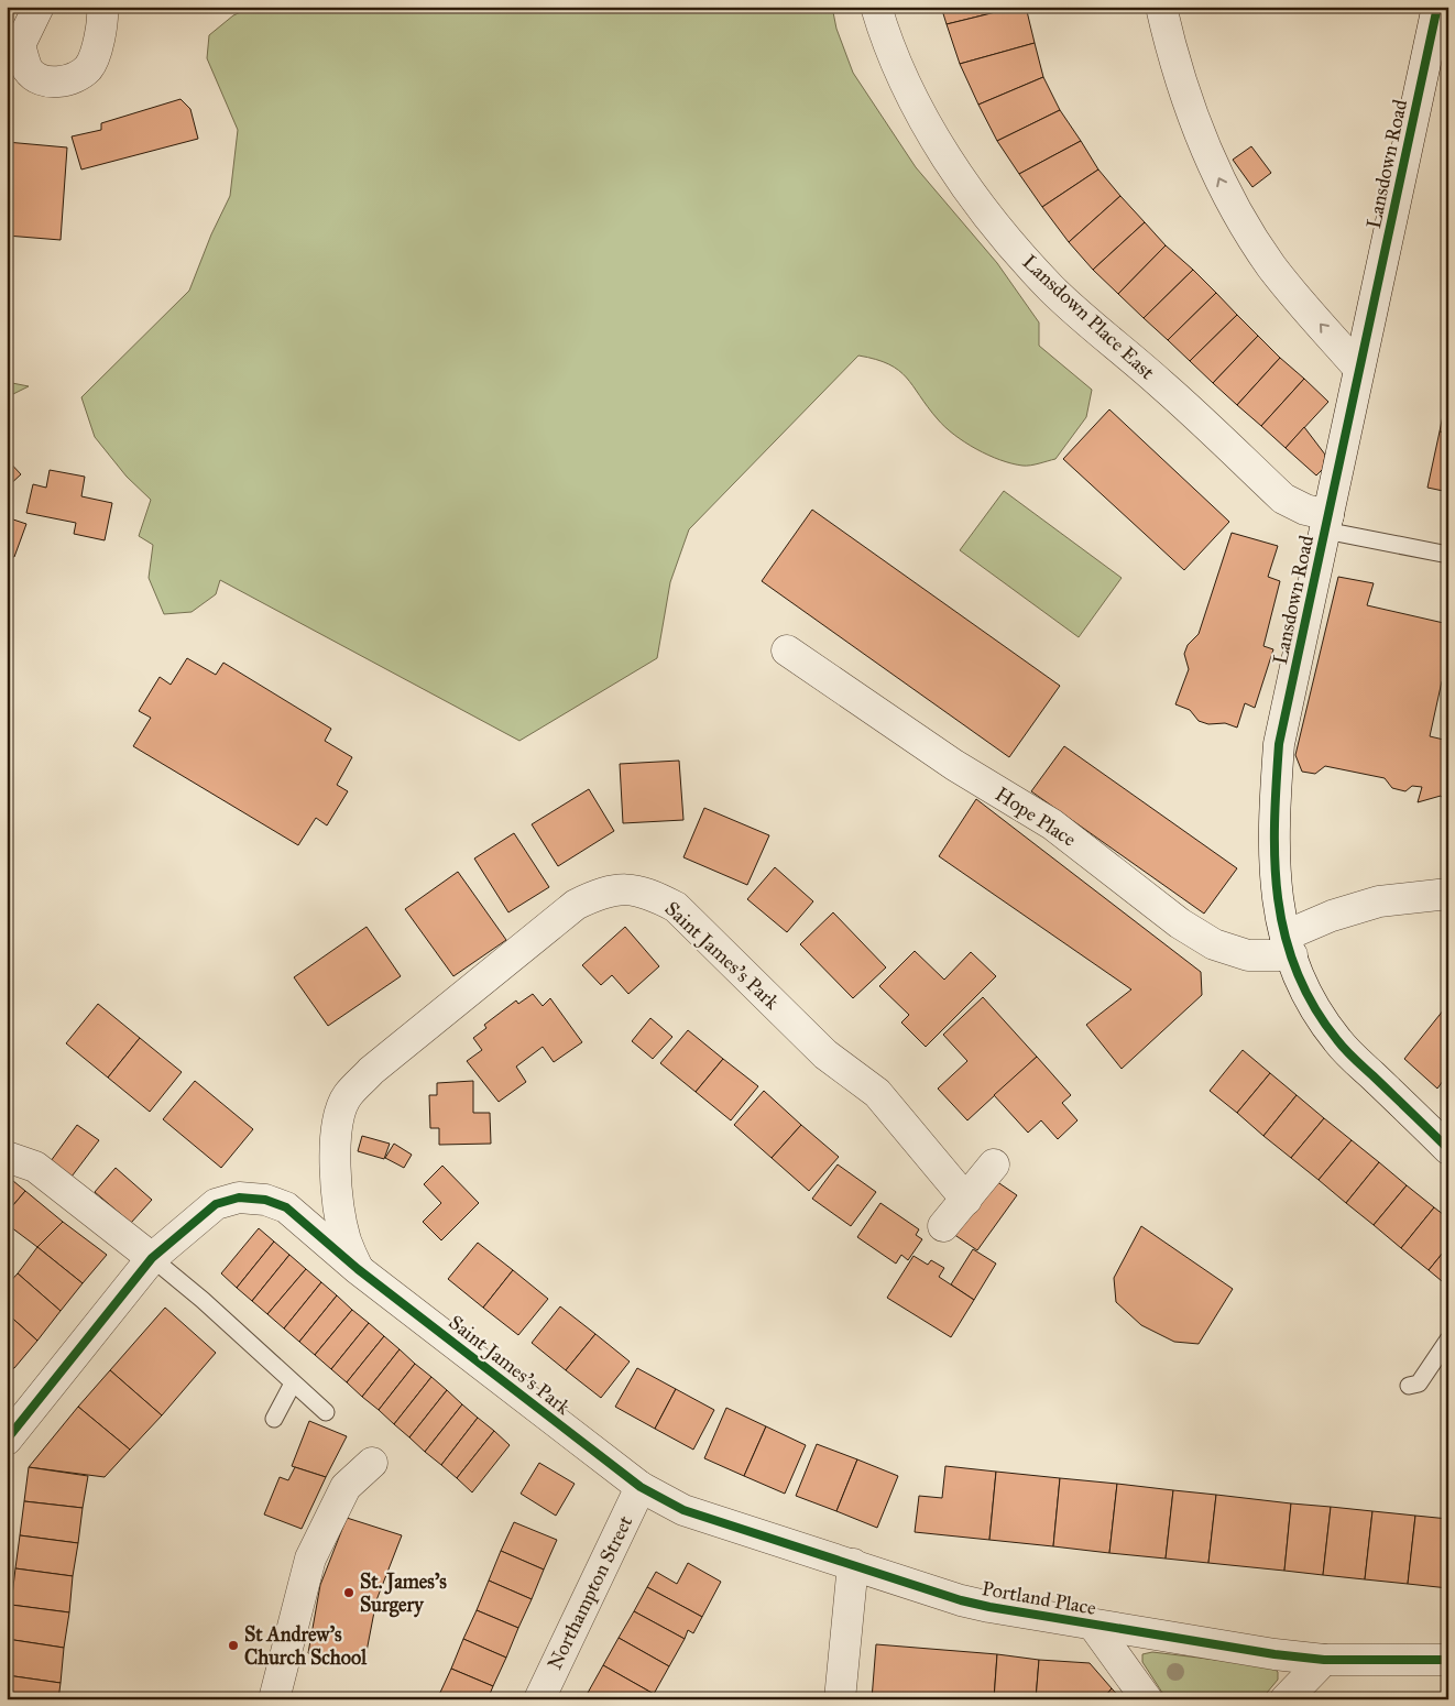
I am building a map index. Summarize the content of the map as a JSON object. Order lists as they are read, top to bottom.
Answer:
{
  "streets": {
    "street": [
      "Lansdown Road",
      "Lansdown Place East",
      "Hope Place",
      "Saint James's Park",
      "Northampton Street",
      "Portland Place"
    ]
  },
  "crossings": [
    ["Lansdown Road", "Lansdown Place East"],
    ["Lansdown Road", "Hope Place"],
    ["Saint James's Park", "Northampton Street"],
    ["Saint James's Park", "Portland Place"],
    ["Northampton Street", "Portland Place"]
  ],
  "places": ["St. James's Surgery", "St Andrew's Church School"]
}
